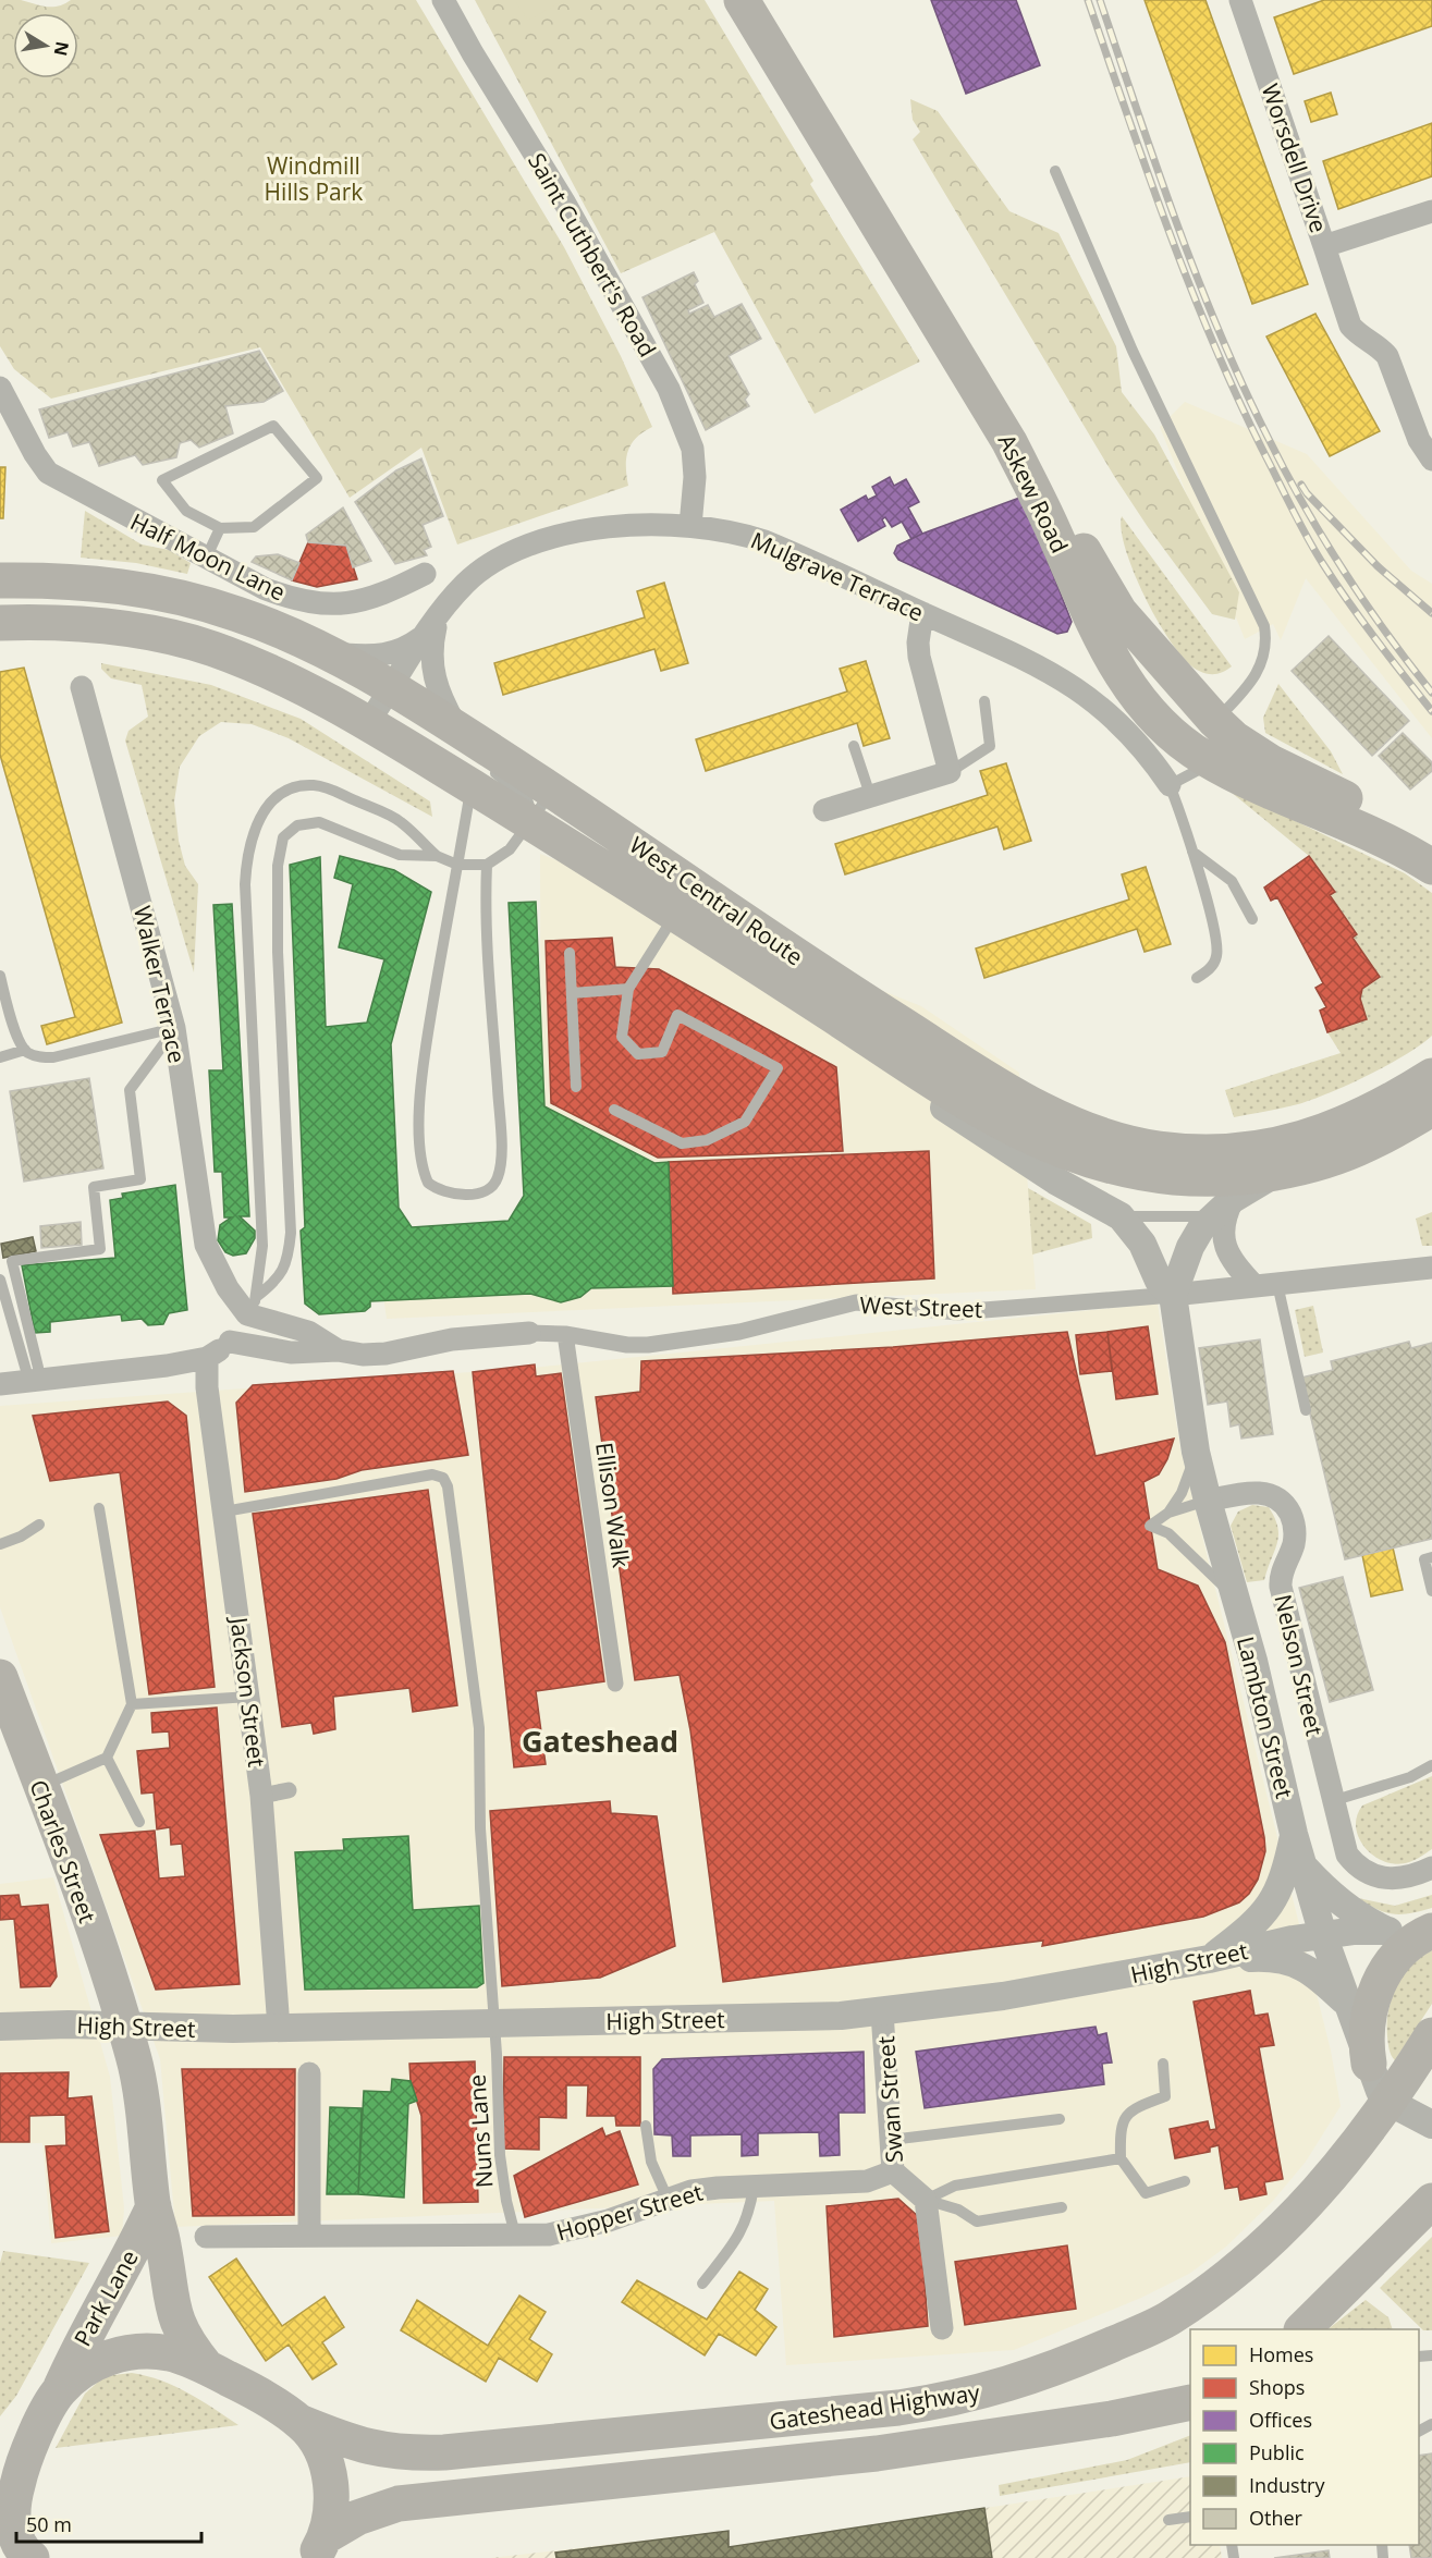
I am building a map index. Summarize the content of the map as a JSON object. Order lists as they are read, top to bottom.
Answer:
{
  "streets": {
    "highway": [
      "Askew Road",
      "West Central Route",
      "Charles Street",
      "Park Lane",
      "Gateshead Highway"
    ],
    "street": [
      "Worsdell Drive",
      "Saint Cuthbert's Road",
      "Half Moon Lane",
      "Mulgrave Terrace",
      "Walker Terrace",
      "West Street",
      "Ellison Walk",
      "Nelson Street",
      "Jackson Street",
      "Lambton Street",
      "High Street",
      "Swan Street",
      "Hopper Street"
    ],
    "lane": ["Nuns Lane"]
  },
  "crossings": [
    ["Saint Cuthbert's Road", "Mulgrave Terrace"],
    ["Mulgrave Terrace", "West Central Route"],
    ["Walker Terrace", "West Street"],
    ["West Street", "Ellison Walk"],
    ["Nelson Street", "Lambton Street"],
    ["Jackson Street", "High Street"],
    ["Jackson Street", "Nuns Lane"],
    ["Lambton Street", "High Street"],
    ["Lambton Street", "Gateshead Highway"],
    ["Charles Street", "High Street"],
    ["Charles Street", "Park Lane"],
    ["High Street", "Swan Street"],
    ["High Street", "Nuns Lane"],
    ["High Street", "Park Lane"],
    ["Swan Street", "Hopper Street"],
    ["Nuns Lane", "Hopper Street"],
    ["Park Lane", "Gateshead Highway"]
  ],
  "districts": ["Gateshead"],
  "parks": ["Windmill Hills Park"],
  "legend": [
    "Homes",
    "Shops",
    "Offices",
    "Public",
    "Industry",
    "Other"
  ],
  "scale_bar": "50 m",
  "north": "right"
}
